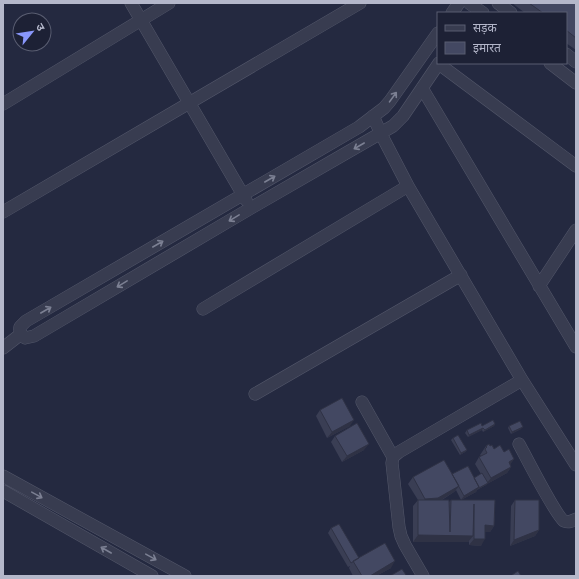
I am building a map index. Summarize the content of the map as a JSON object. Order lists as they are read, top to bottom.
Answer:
{
  "legend": ["सड़क", "इमारत"],
  "north": "top right"
}
